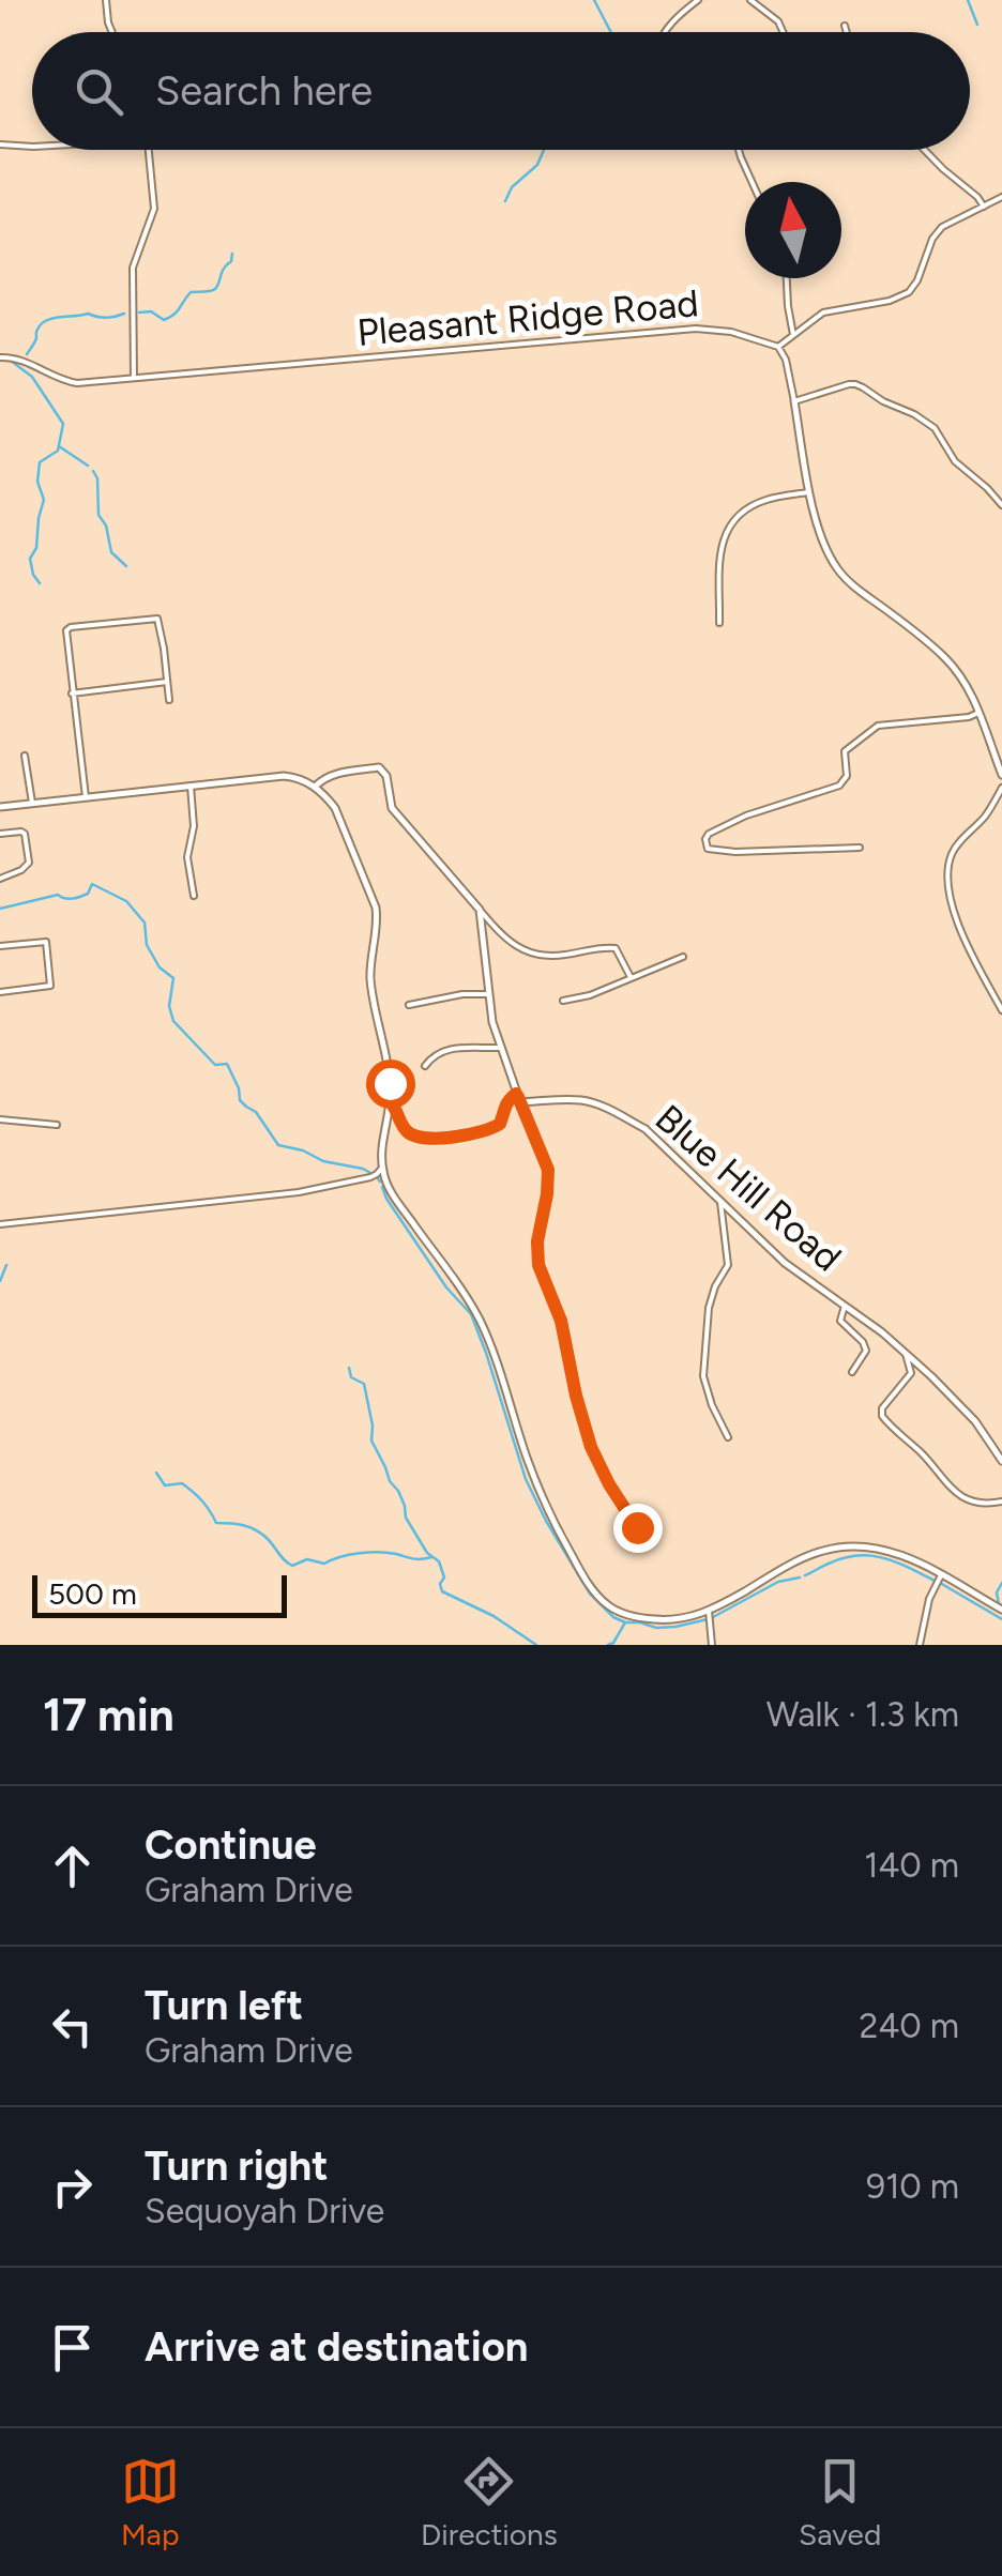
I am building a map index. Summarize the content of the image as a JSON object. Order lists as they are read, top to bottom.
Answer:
{
  "streets": {
    "street": ["Pleasant Ridge Road", "Blue Hill Road"]
  },
  "scale_bar": "500 m",
  "north": "top",
  "page": {
    "search": "Search here",
    "scale": "500 m",
    "heading": ["17 min", "Walk · 1.3 km"],
    "list": [
      ["Continue", "Graham Drive", "140 m"],
      ["Turn left", "Graham Drive", "240 m"],
      ["Turn right", "Sequoyah Drive", "910 m"],
      "Arrive at destination"
    ],
    "nav": ["Map", "Directions", "Saved"]
  }
}
